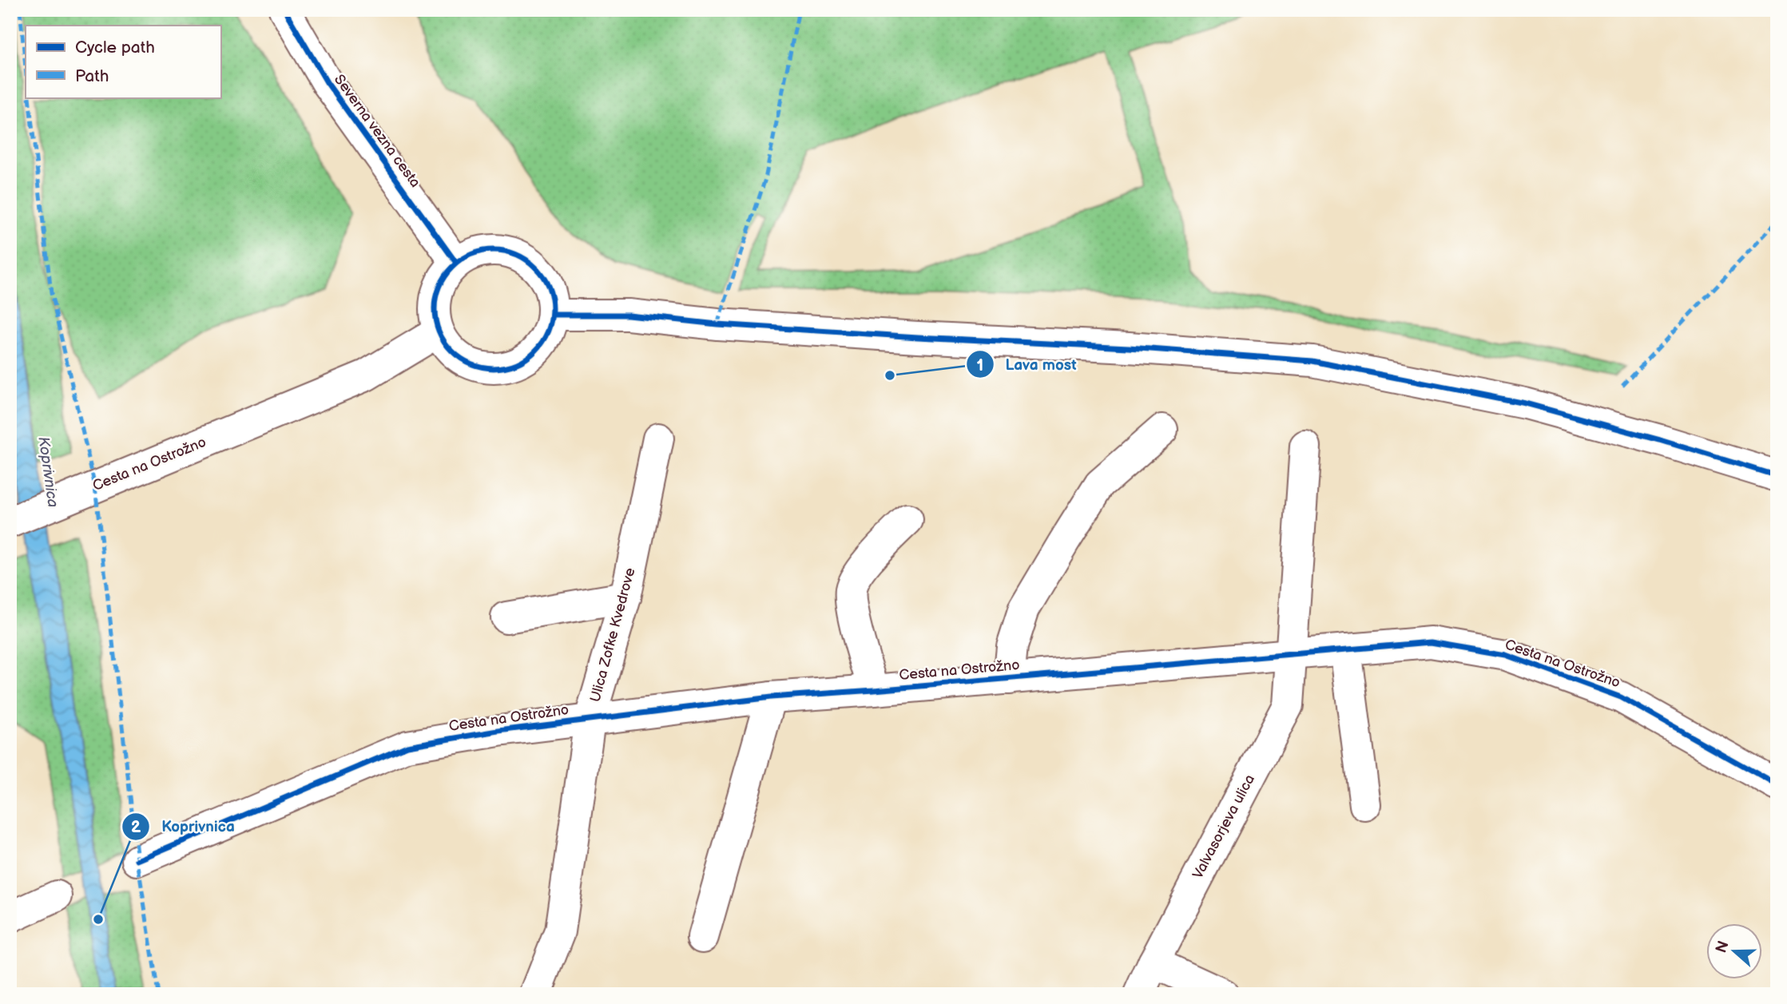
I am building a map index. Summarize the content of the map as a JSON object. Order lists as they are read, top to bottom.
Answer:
{
  "streets": {
    "street": [
      "Severna vezna cesta",
      "Cesta na Ostrožno",
      "Ulica Zofke Kvedrove",
      "Valvasorjeva ulica"
    ]
  },
  "crossings": [
    ["Severna vezna cesta", "Cesta na Ostrožno"],
    ["Cesta na Ostrožno", "Ulica Zofke Kvedrove"],
    ["Cesta na Ostrožno", "Valvasorjeva ulica"]
  ],
  "water": ["Koprivnica"],
  "places": ["Lava most", "Koprivnica"],
  "legend": ["Cycle path", "Path"],
  "north": "left"
}
